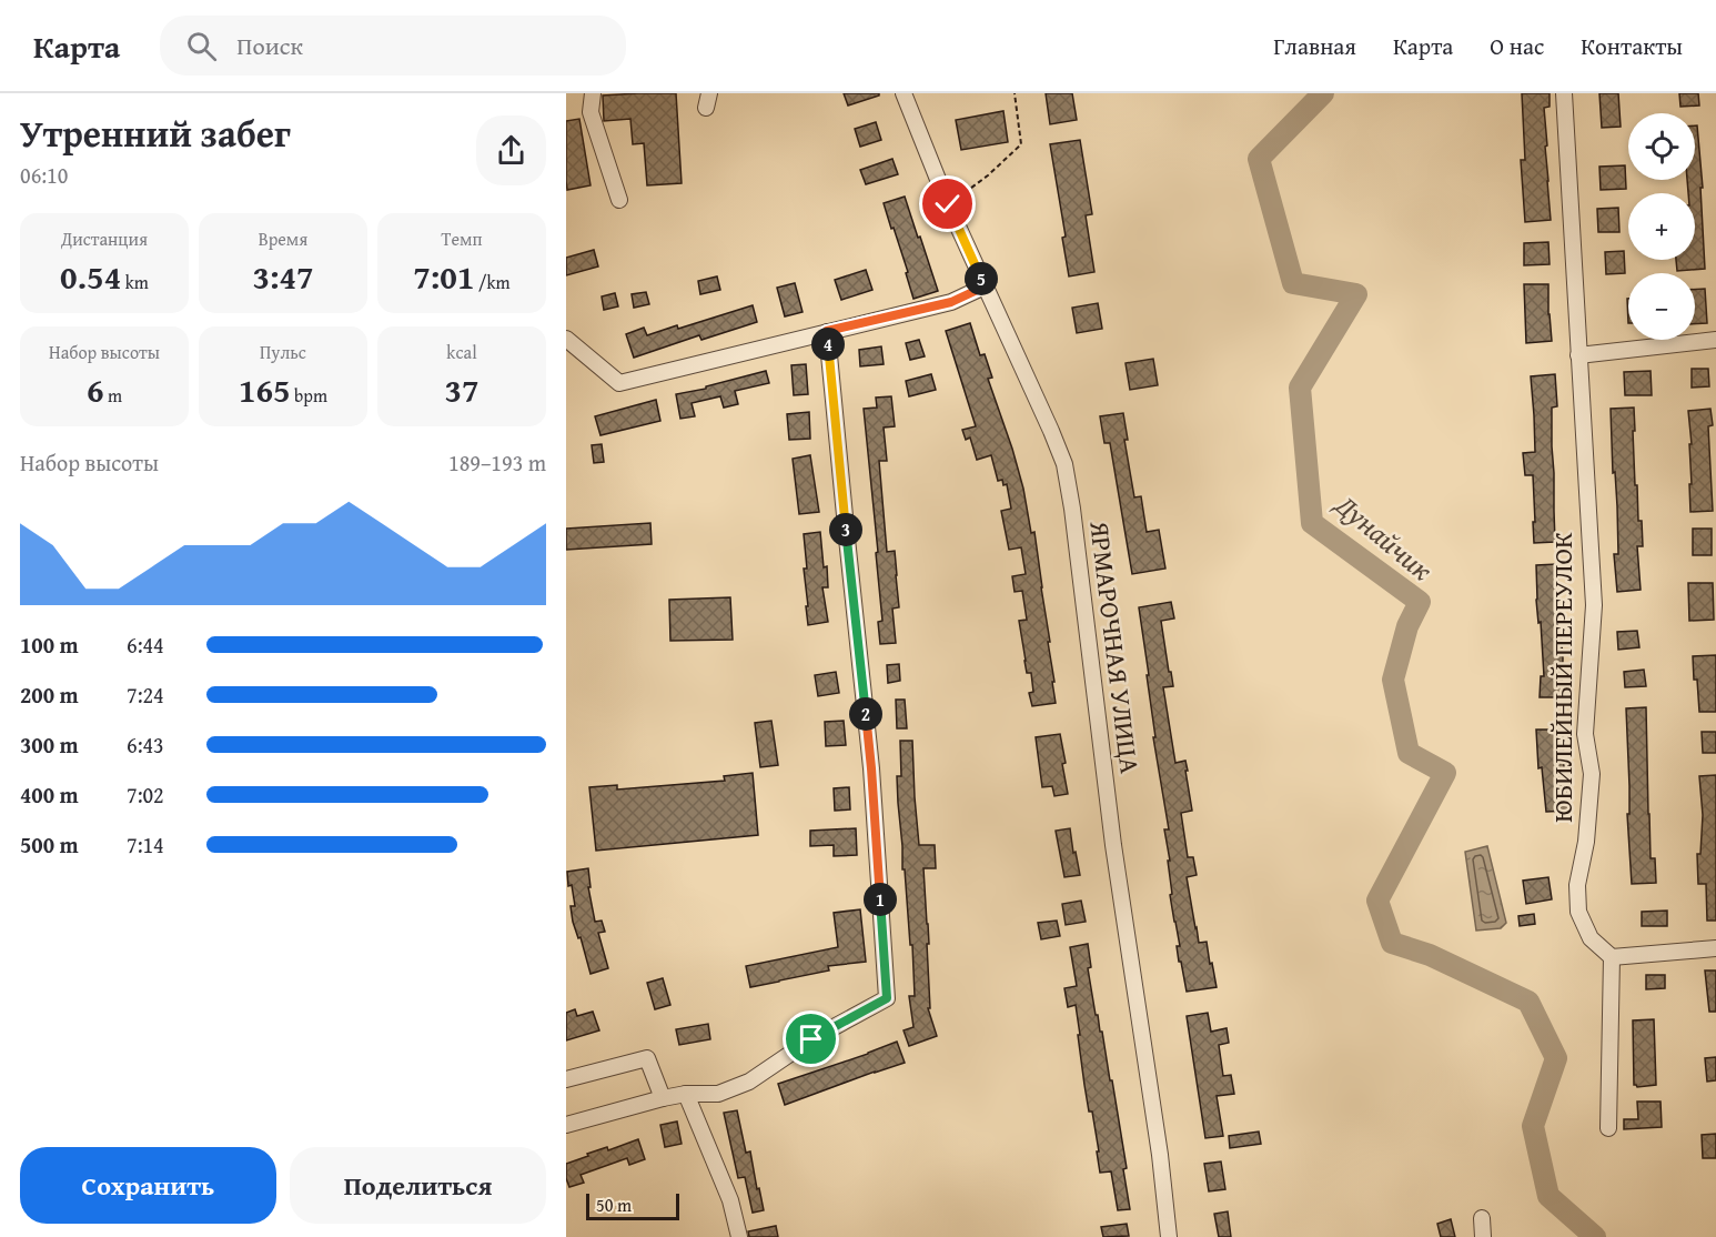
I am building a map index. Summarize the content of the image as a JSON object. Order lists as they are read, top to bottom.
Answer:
{
  "streets": {
    "street": ["ЯРМАРОЧНАЯ УЛИЦА", "ЮБИЛЕЙНЫЙ ПЕРЕУЛОК"]
  },
  "water": ["Дунайчик"],
  "scale_bar": "50 m",
  "page": {
    "header": "Карта",
    "search": "Поиск",
    "nav": [
      "Главная",
      "Карта",
      "О нас",
      "Контакты"
    ],
    "heading": ["Утренний забег", "06:10"],
    "map_buttons": ["+", "−"],
    "stats": [
      ["Дистанция", "0.54 km"],
      ["Время", "3:47"],
      ["Темп", "7:01 /km"],
      ["Набор высоты", "6 m"],
      ["Пульс", "165 bpm"],
      ["kcal", "37"]
    ],
    "pins": [
      "5",
      "4",
      "3",
      "2",
      "1"
    ],
    "chart": ["Набор высоты", "189–193 m"],
    "list": [
      {
        "name": "100 m",
        "note": "6:44"
      },
      {
        "name": "200 m",
        "note": "7:24"
      },
      {
        "name": "300 m",
        "note": "6:43"
      },
      {
        "name": "400 m",
        "note": "7:02"
      },
      {
        "name": "500 m",
        "note": "7:14"
      }
    ],
    "buttons": ["Сохранить", "Поделиться"],
    "scale": "50 m"
  }
}
